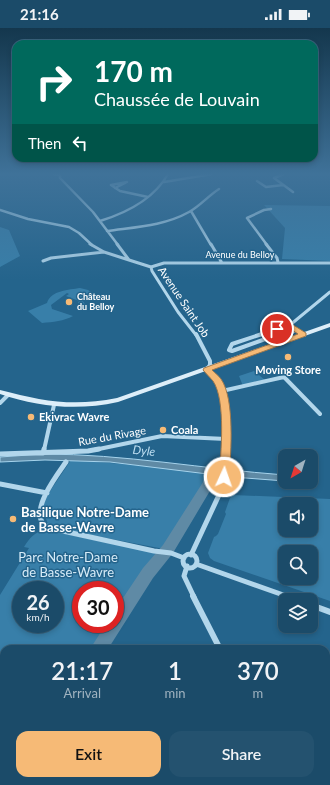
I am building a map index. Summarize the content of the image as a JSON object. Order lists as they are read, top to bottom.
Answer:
{
  "streets": {
    "street": ["Avenue du Belloy", "Avenue Saint Job", "Rue du Rivage"]
  },
  "crossings": [
    ["Avenue du Belloy", "Avenue Saint Job"]
  ],
  "water": ["Dyle"],
  "parks": ["Parc Notre-Dame de Basse-Wavre"],
  "places": [
    "Château du Belloy",
    "Moving Store",
    "Ekivrac Wavre",
    "Coala",
    "Basilique Notre-Dame de Basse-Wavre"
  ],
  "north": "bottom left",
  "page": {
    "status": "21:16",
    "turn": ["170 m", "Chaussée de Louvain"],
    "then": "Then",
    "speed": "26 km/h",
    "limit": "30",
    "eta": [
      "21:17",
      "Arrival",
      "1",
      "min",
      "370",
      "m"
    ],
    "buttons": ["Exit", "Share"]
  }
}
